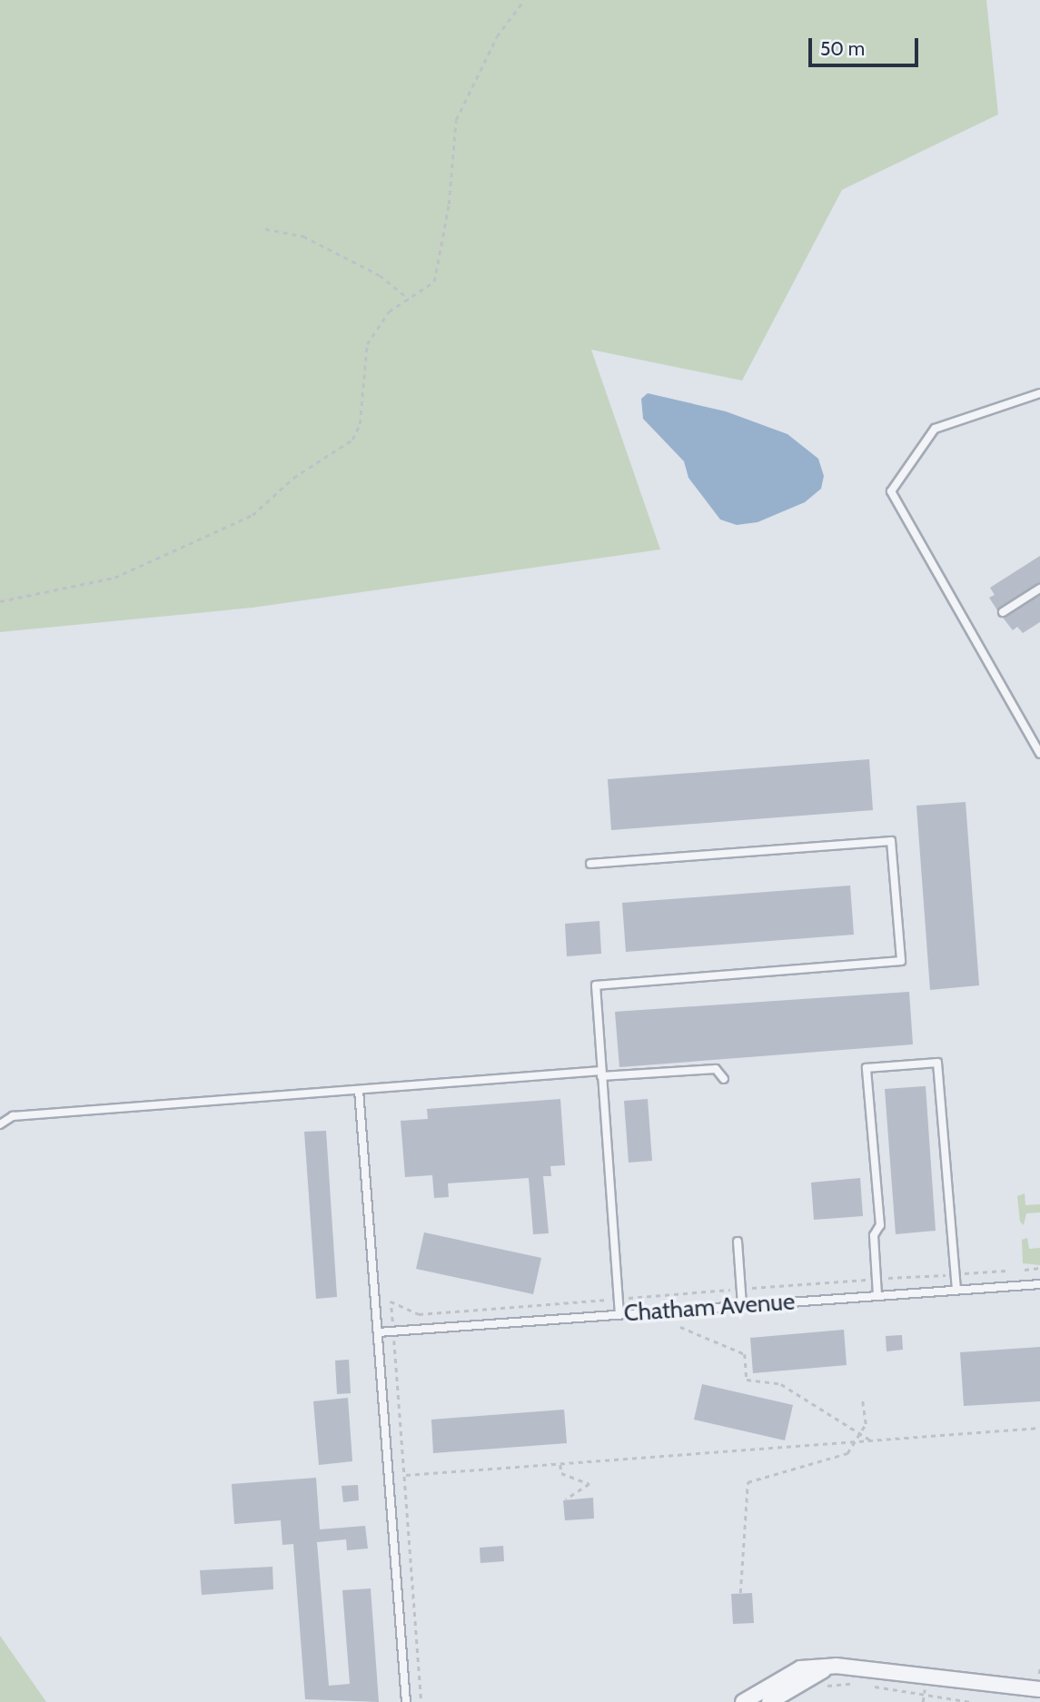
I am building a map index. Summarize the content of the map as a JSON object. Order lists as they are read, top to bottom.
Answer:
{
  "streets": {
    "lane": ["Chatham Avenue"]
  },
  "scale_bar": "50 m"
}
